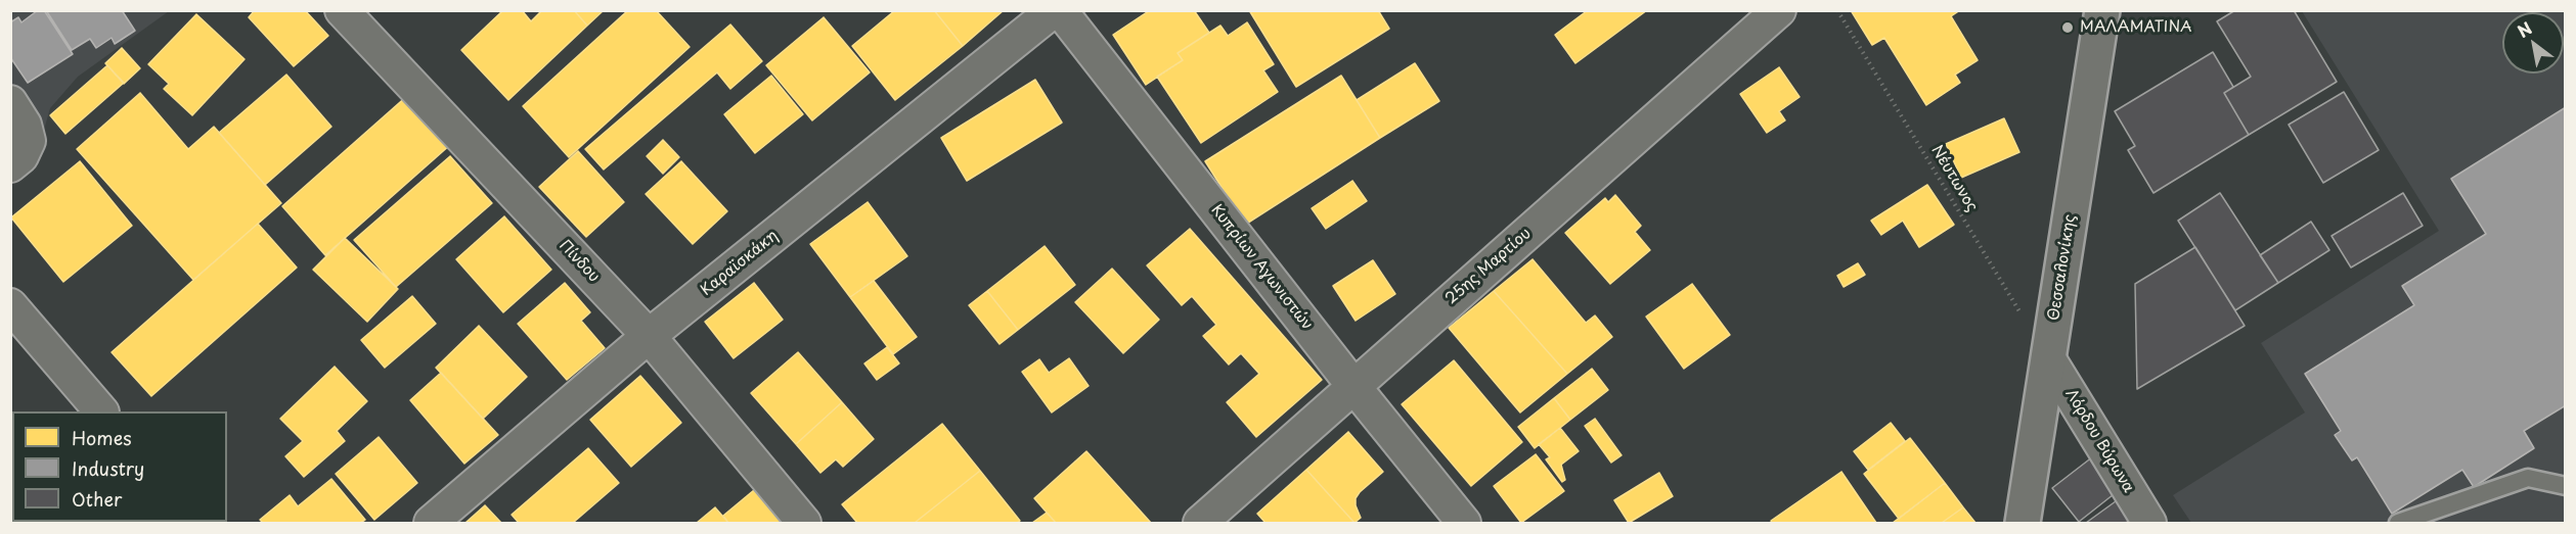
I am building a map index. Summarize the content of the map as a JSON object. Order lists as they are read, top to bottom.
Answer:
{
  "streets": {
    "main road": ["Θεσσαλονίκης"],
    "street": [
      "Πίνδου",
      "Καραϊσκάκη",
      "25ης Μαρτίου",
      "Κυπρίων Αγωνιστών",
      "Λόρδου Βύρωνα"
    ],
    "path": ["Νέυτωνος"]
  },
  "crossings": [
    ["Νέυτωνος", "Θεσσαλονίκης"],
    ["Νέυτωνος", "Λόρδου Βύρωνα"],
    ["Πίνδου", "Καραϊσκάκη"],
    ["25ης Μαρτίου", "Κυπρίων Αγωνιστών"],
    ["Θεσσαλονίκης", "Λόρδου Βύρωνα"]
  ],
  "places": ["ΜΑΛΑΜΑΤΙΝΑ"],
  "legend": ["Homes", "Industry", "Other"],
  "north": "top left"
}
